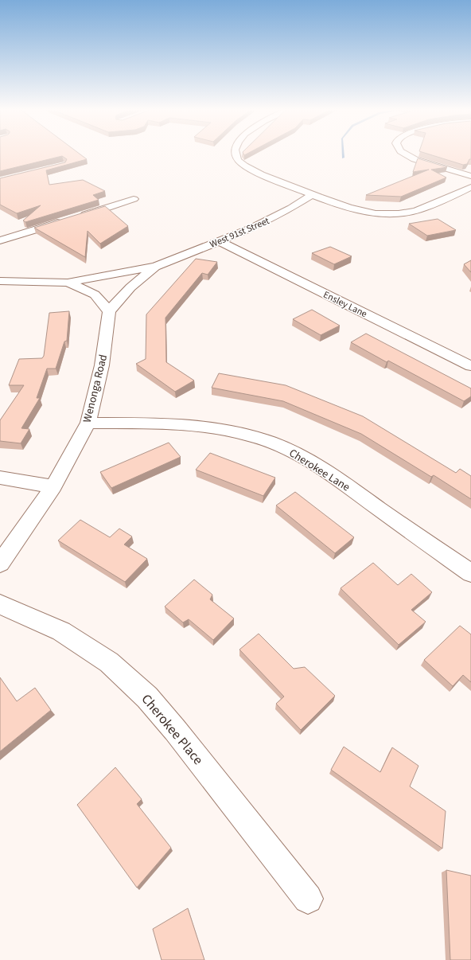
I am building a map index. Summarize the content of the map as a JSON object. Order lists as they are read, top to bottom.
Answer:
{
  "streets": {
    "street": [
      "West 91st Street",
      "Ensley Lane",
      "Wenonga Road",
      "Cherokee Lane",
      "Cherokee Place"
    ]
  },
  "crossings": [
    ["West 91st Street", "Ensley Lane"],
    ["Wenonga Road", "Cherokee Lane"]
  ]
}
